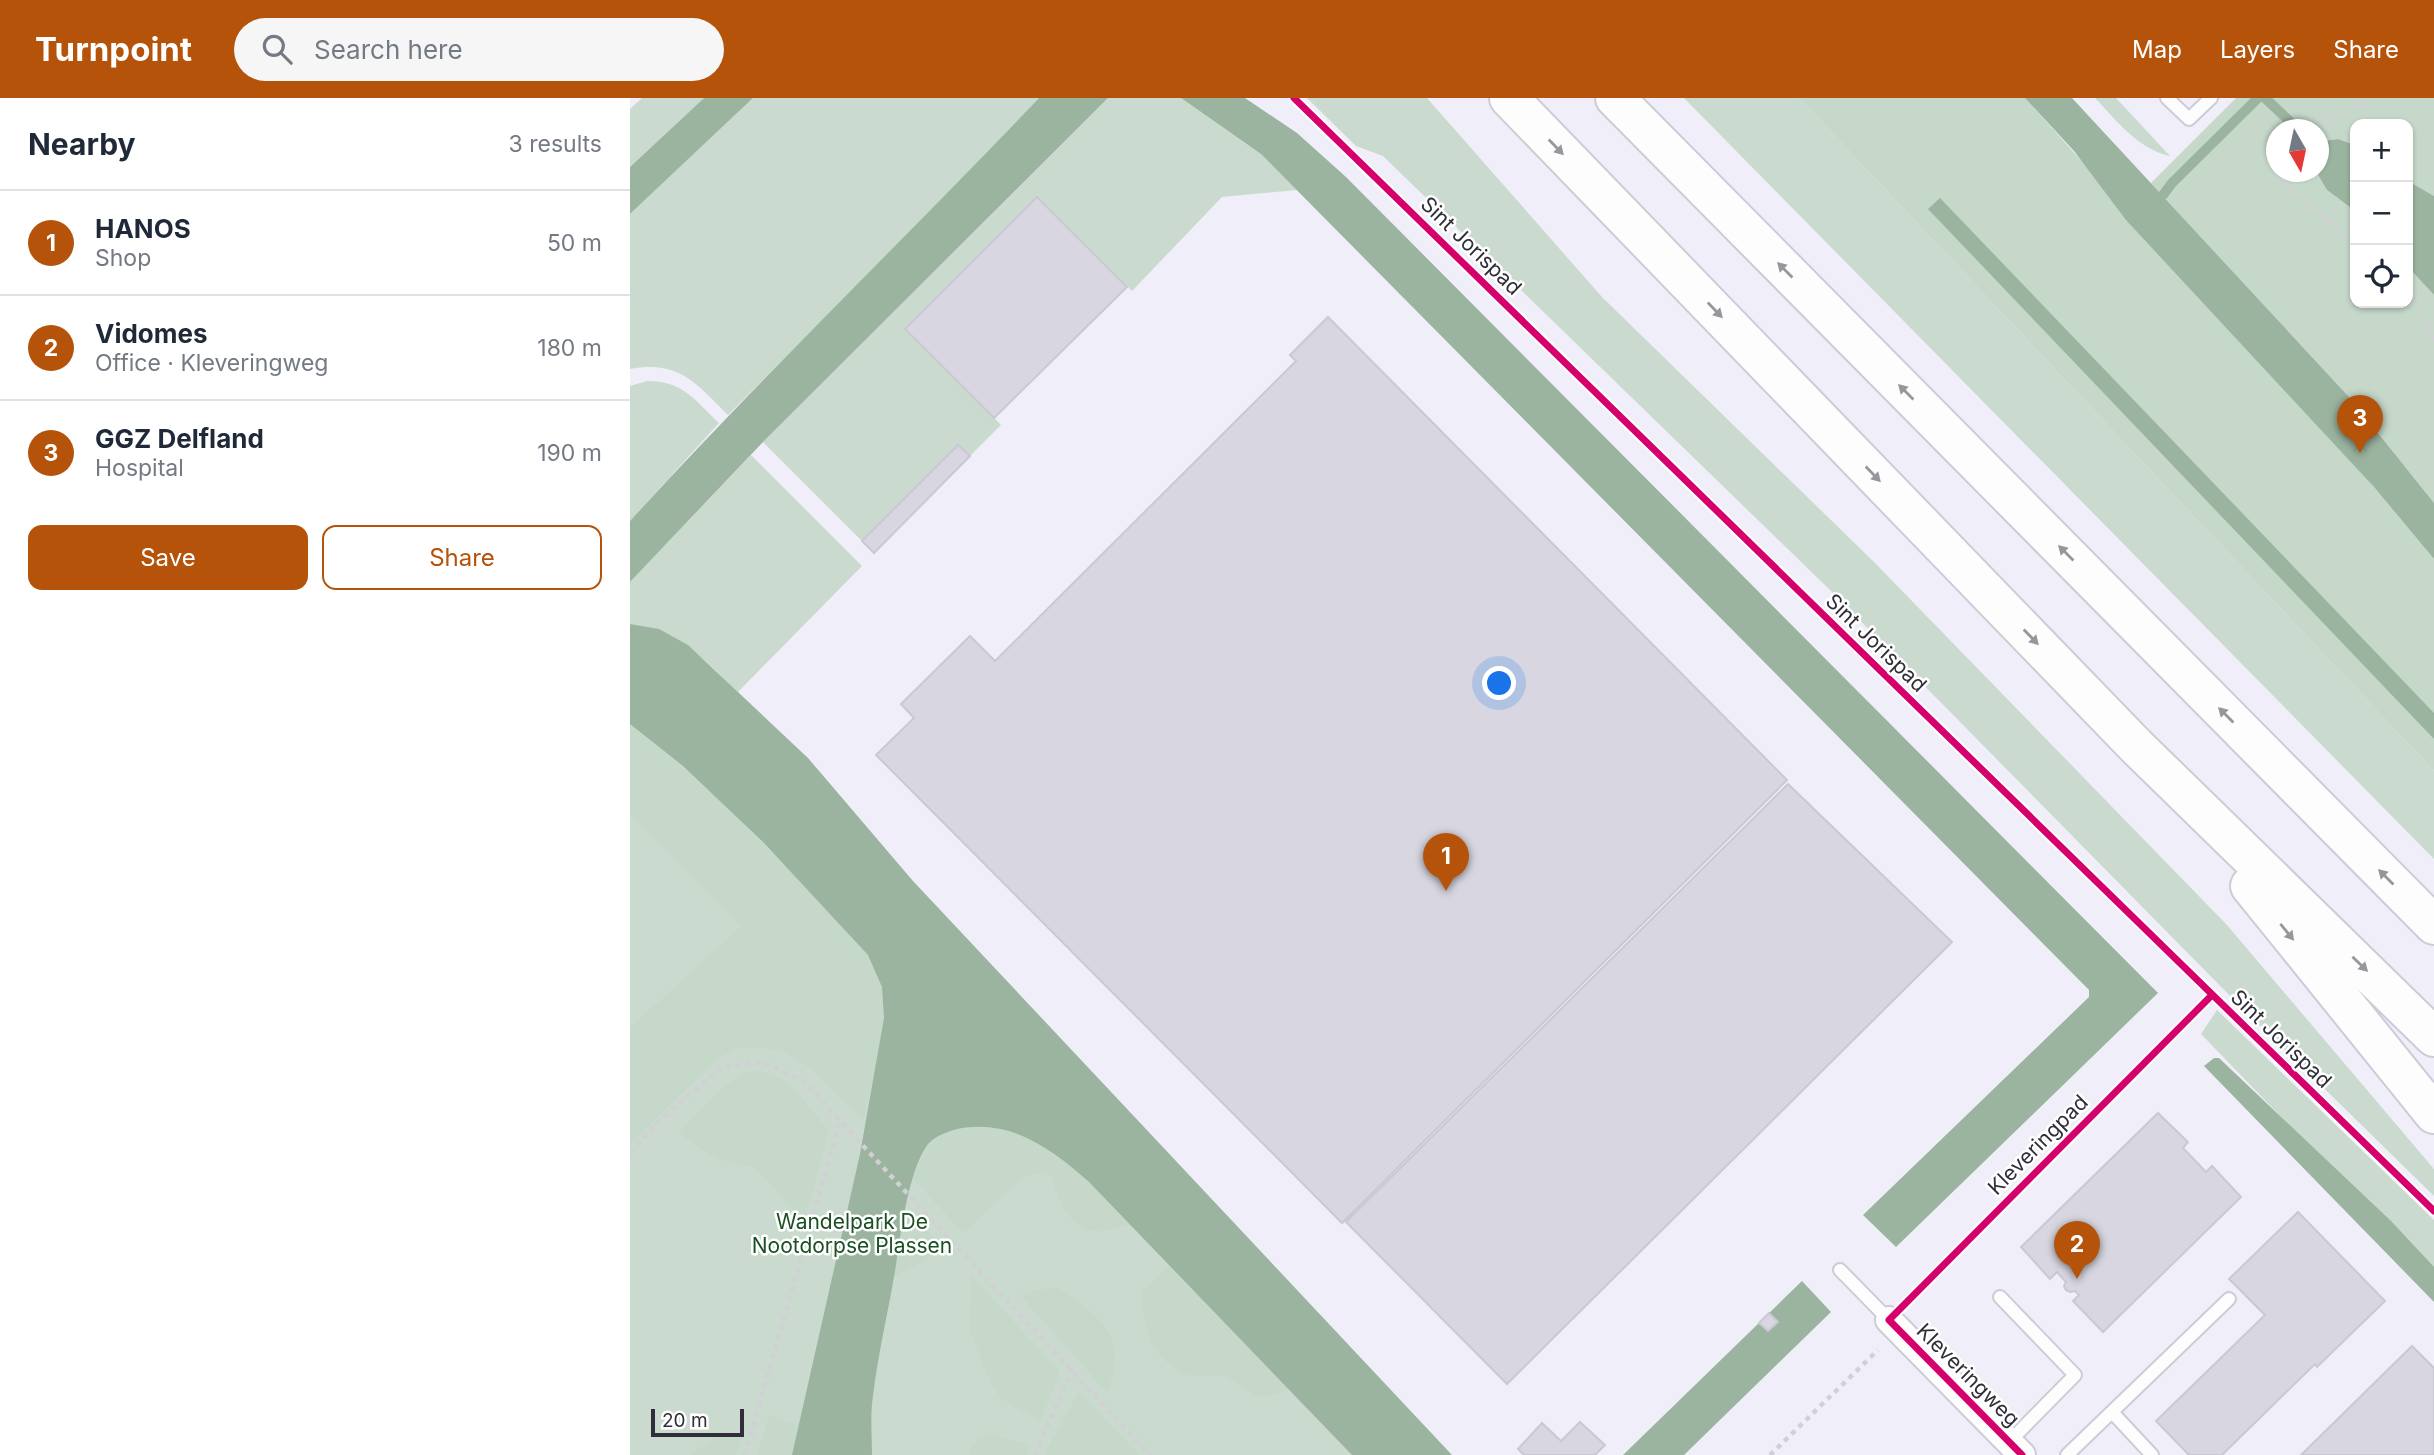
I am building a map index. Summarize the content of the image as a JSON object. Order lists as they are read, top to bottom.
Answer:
{
  "streets": {
    "street": ["Kleveringweg"],
    "cycle path": ["Sint Jorispad", "Kleveringpad"]
  },
  "parks": ["Wandelpark De Nootdorpse Plassen"],
  "scale_bar": "20 m",
  "north": "bottom",
  "page": {
    "header": "Turnpoint",
    "search": "Search here",
    "nav": ["Map", "Layers", "Share"],
    "heading": ["Nearby", "3 results"],
    "map_buttons": ["+", "−"],
    "list": [
      {
        "mark": "1",
        "name": "HANOS",
        "note": "Shop",
        "value": "50 m"
      },
      {
        "mark": "2",
        "name": "Vidomes",
        "note": "Office · Kleveringweg",
        "value": "180 m"
      },
      {
        "mark": "3",
        "name": "GGZ Delfland",
        "note": "Hospital",
        "value": "190 m"
      }
    ],
    "pins": ["3", "1", "2"],
    "buttons": ["Save", "Share"],
    "scale": "20 m"
  }
}
